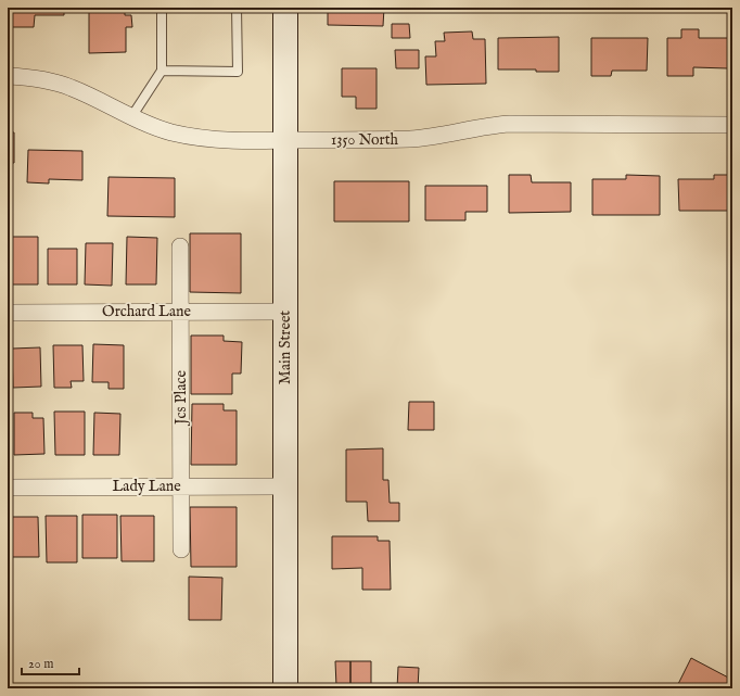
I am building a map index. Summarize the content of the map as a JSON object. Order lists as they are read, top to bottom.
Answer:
{
  "streets": {
    "main road": ["Main Street"],
    "street": [
      "1350 North",
      "Orchard Lane",
      "Jcs Place",
      "Lady Lane"
    ]
  },
  "crossings": [
    ["1350 North", "Main Street"],
    ["Orchard Lane", "Main Street"],
    ["Orchard Lane", "Jcs Place"],
    ["Main Street", "Lady Lane"],
    ["Jcs Place", "Lady Lane"]
  ],
  "scale_bar": "20 m"
}
